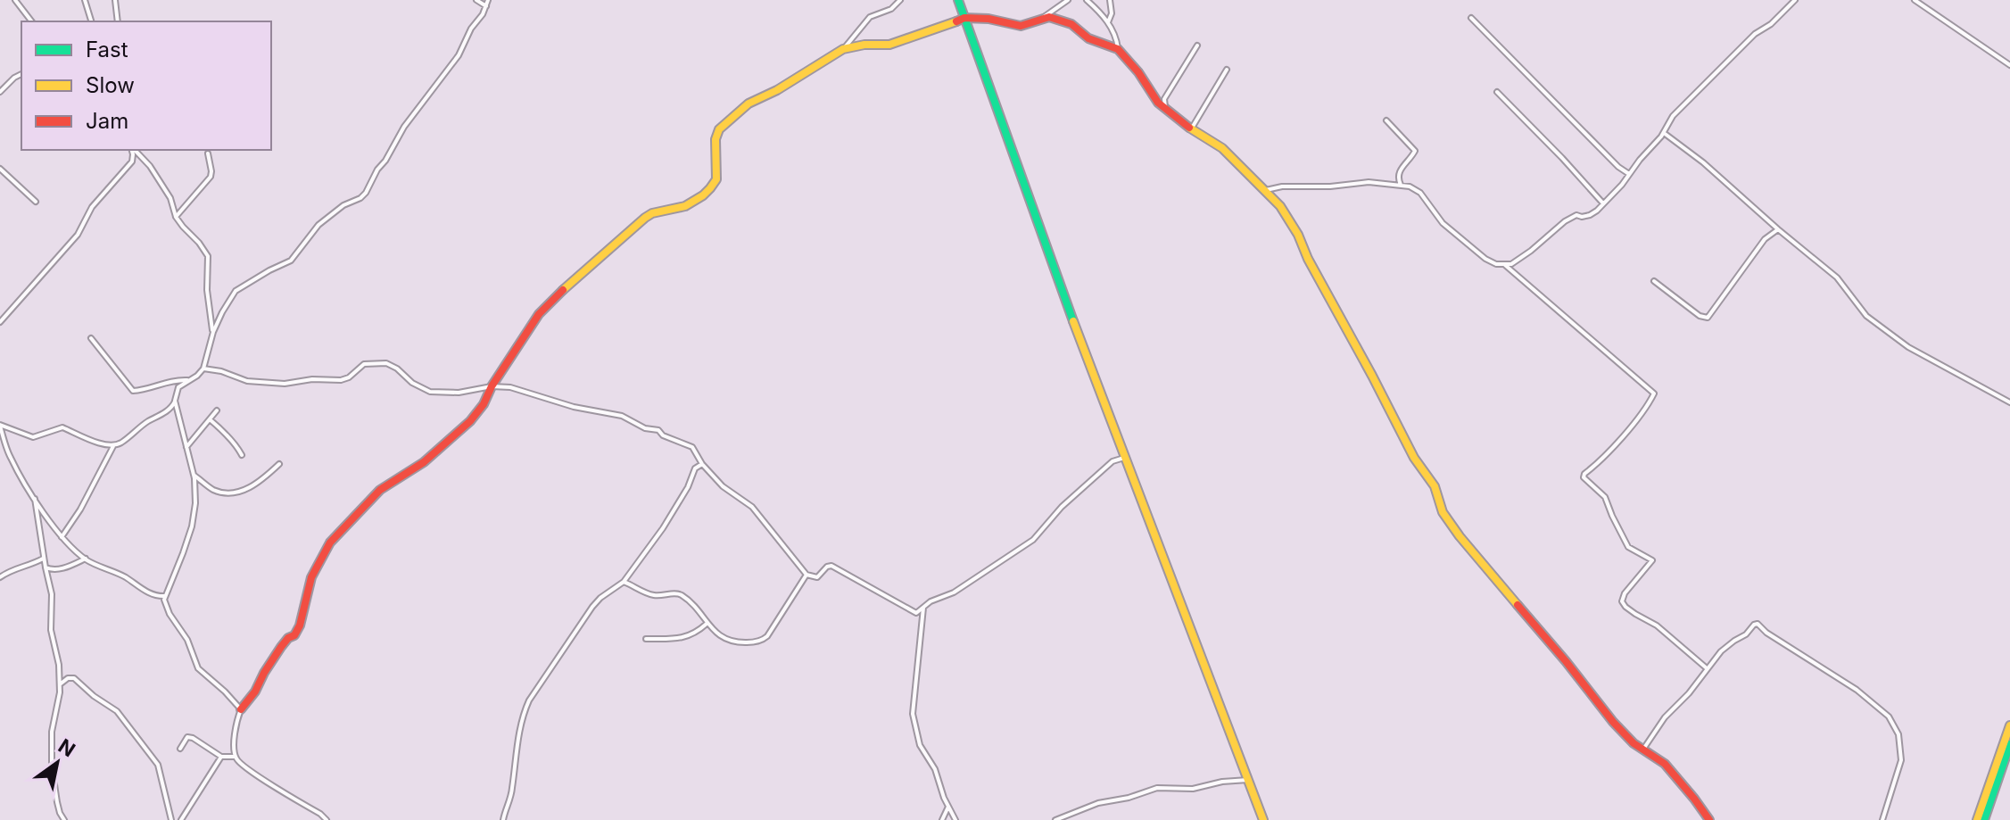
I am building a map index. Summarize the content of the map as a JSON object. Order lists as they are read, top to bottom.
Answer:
{
  "legend": ["Fast", "Slow", "Jam"],
  "north": "top right"
}
